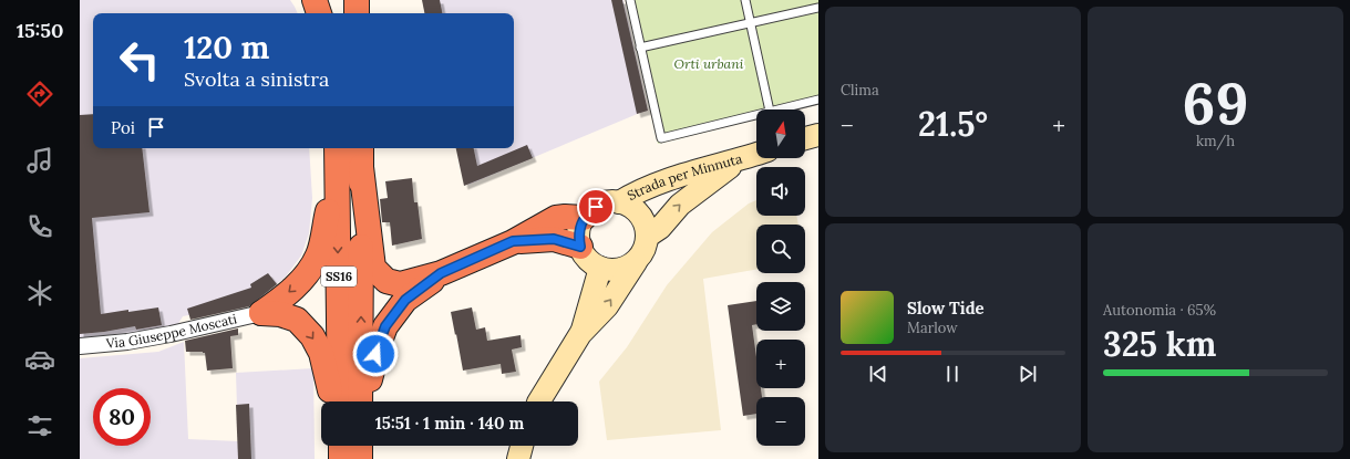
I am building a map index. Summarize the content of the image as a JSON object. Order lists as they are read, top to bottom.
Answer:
{
  "streets": {
    "highway": ["SS16"],
    "street": ["Strada per Minnuta", "Via Giuseppe Moscati"]
  },
  "parks": ["Orti urbani"],
  "north": "top",
  "page": {
    "tabs": "15:50",
    "tile": [
      "Clima",
      ["69", "km/h"],
      ["Autonomia · 65%", "325 km"]
    ],
    "turn": ["120 m", "Svolta a sinistra"],
    "then": "Poi",
    "heat": ["−", "21.5°", "+"],
    "map_buttons": ["+", "−"],
    "song": ["Slow Tide", "Marlow"],
    "limit": "80",
    "trip": "15:51 · 1 min · 140 m"
  }
}
